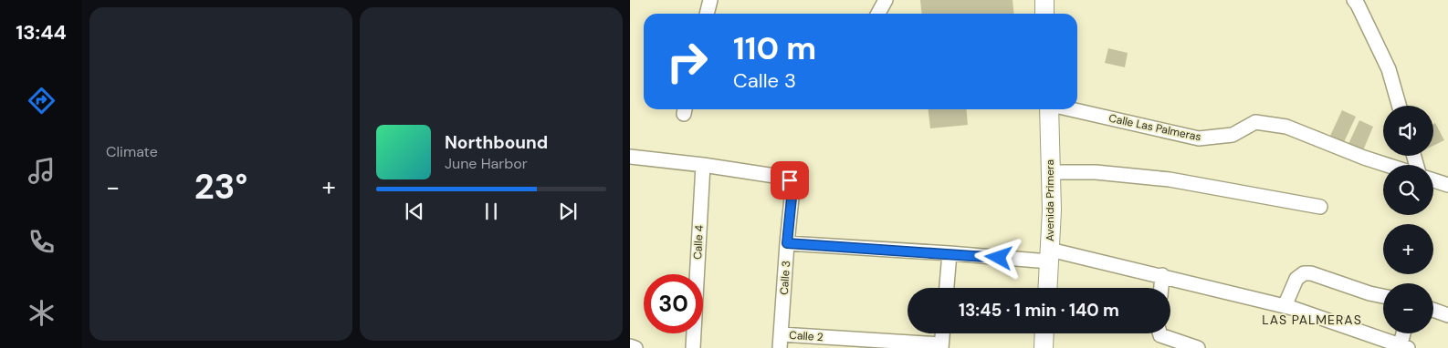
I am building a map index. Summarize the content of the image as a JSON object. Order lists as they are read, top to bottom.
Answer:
{
  "streets": {
    "main road": ["Avenida Primera"],
    "street": [
      "Calle Las Palmeras",
      "Calle 4",
      "Calle 3",
      "Calle 2"
    ]
  },
  "crossings": [
    ["Calle 4", "Calle 3"],
    ["Calle 3", "Calle 2"]
  ],
  "districts": ["LAS PALMERAS"],
  "page": {
    "tabs": "13:44",
    "tile": "Climate",
    "turn": ["110 m", "Calle 3"],
    "map_buttons": ["+", "−"],
    "song": ["Northbound", "June Harbor"],
    "heat": ["−", "23°", "+"],
    "limit": "30",
    "trip": "13:45 · 1 min · 140 m"
  }
}
